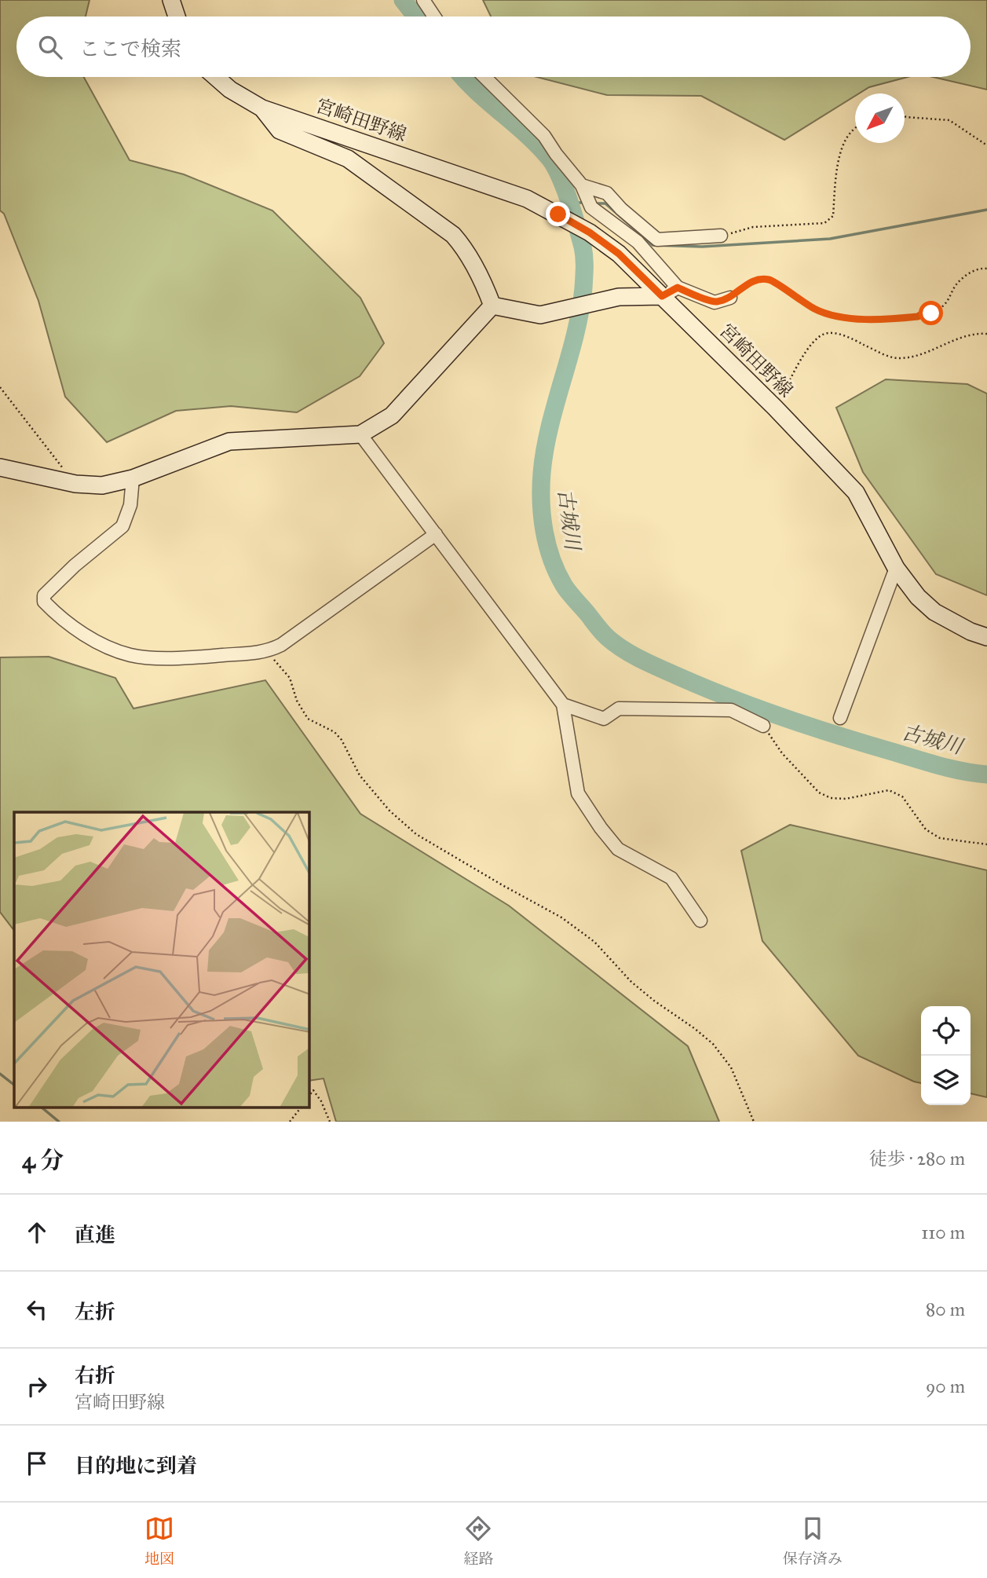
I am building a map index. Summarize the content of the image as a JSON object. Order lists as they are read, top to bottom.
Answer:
{
  "streets": {
    "street": ["宮崎田野線"]
  },
  "water": ["古城川"],
  "north": "bottom left",
  "page": {
    "search": "ここで検索",
    "heading": ["4 分", "徒歩 · 280 m"],
    "list": [
      ["直進", "110 m"],
      ["左折", "80 m"],
      ["右折", "宮崎田野線", "90 m"],
      "目的地に到着"
    ],
    "nav": ["地図", "経路", "保存済み"]
  }
}
